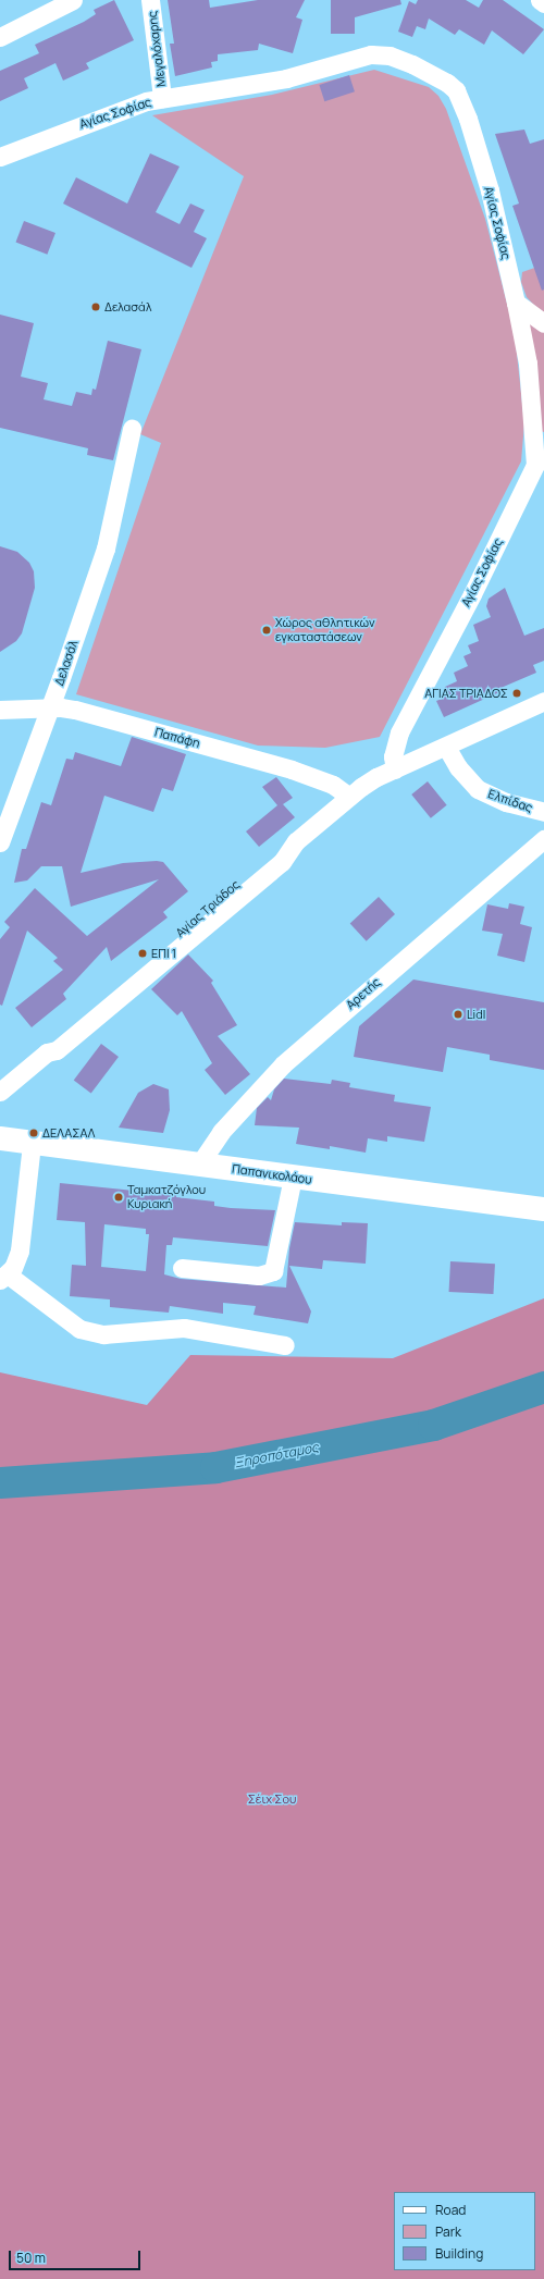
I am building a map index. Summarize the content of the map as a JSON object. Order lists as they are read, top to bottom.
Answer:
{
  "streets": {
    "main road": ["Παπανικολάου"],
    "street": [
      "Μεγαλόχαρης",
      "Αγίας Σοφίας",
      "Δελασάλ",
      "Παπάφη",
      "Ελπίδας",
      "Αγίας Τριάδος",
      "Αρετής"
    ]
  },
  "crossings": [
    ["Μεγαλόχαρης", "Αγίας Σοφίας"],
    ["Αγίας Σοφίας", "Αγίας Τριάδος"],
    ["Δελασάλ", "Παπάφη"],
    ["Παπάφη", "Αγίας Τριάδος"],
    ["Ελπίδας", "Αγίας Τριάδος"],
    ["Αρετής", "Παπανικολάου"]
  ],
  "water": ["Ξηροπόταμος"],
  "parks": ["Σέιχ Σου"],
  "places": [
    "Δελασάλ",
    "Χώρος αθλητικών εγκαταστάσεων",
    "ΑΓΙΑΣ ΤΡΙΑΔΟΣ",
    "ΕΠΙ 1",
    "Lidl",
    "ΔΕΛΑΣΑΛ",
    "Ταμκατζόγλου Κυριακή"
  ],
  "legend": ["Road", "Park", "Building"],
  "scale_bar": "50 m"
}
